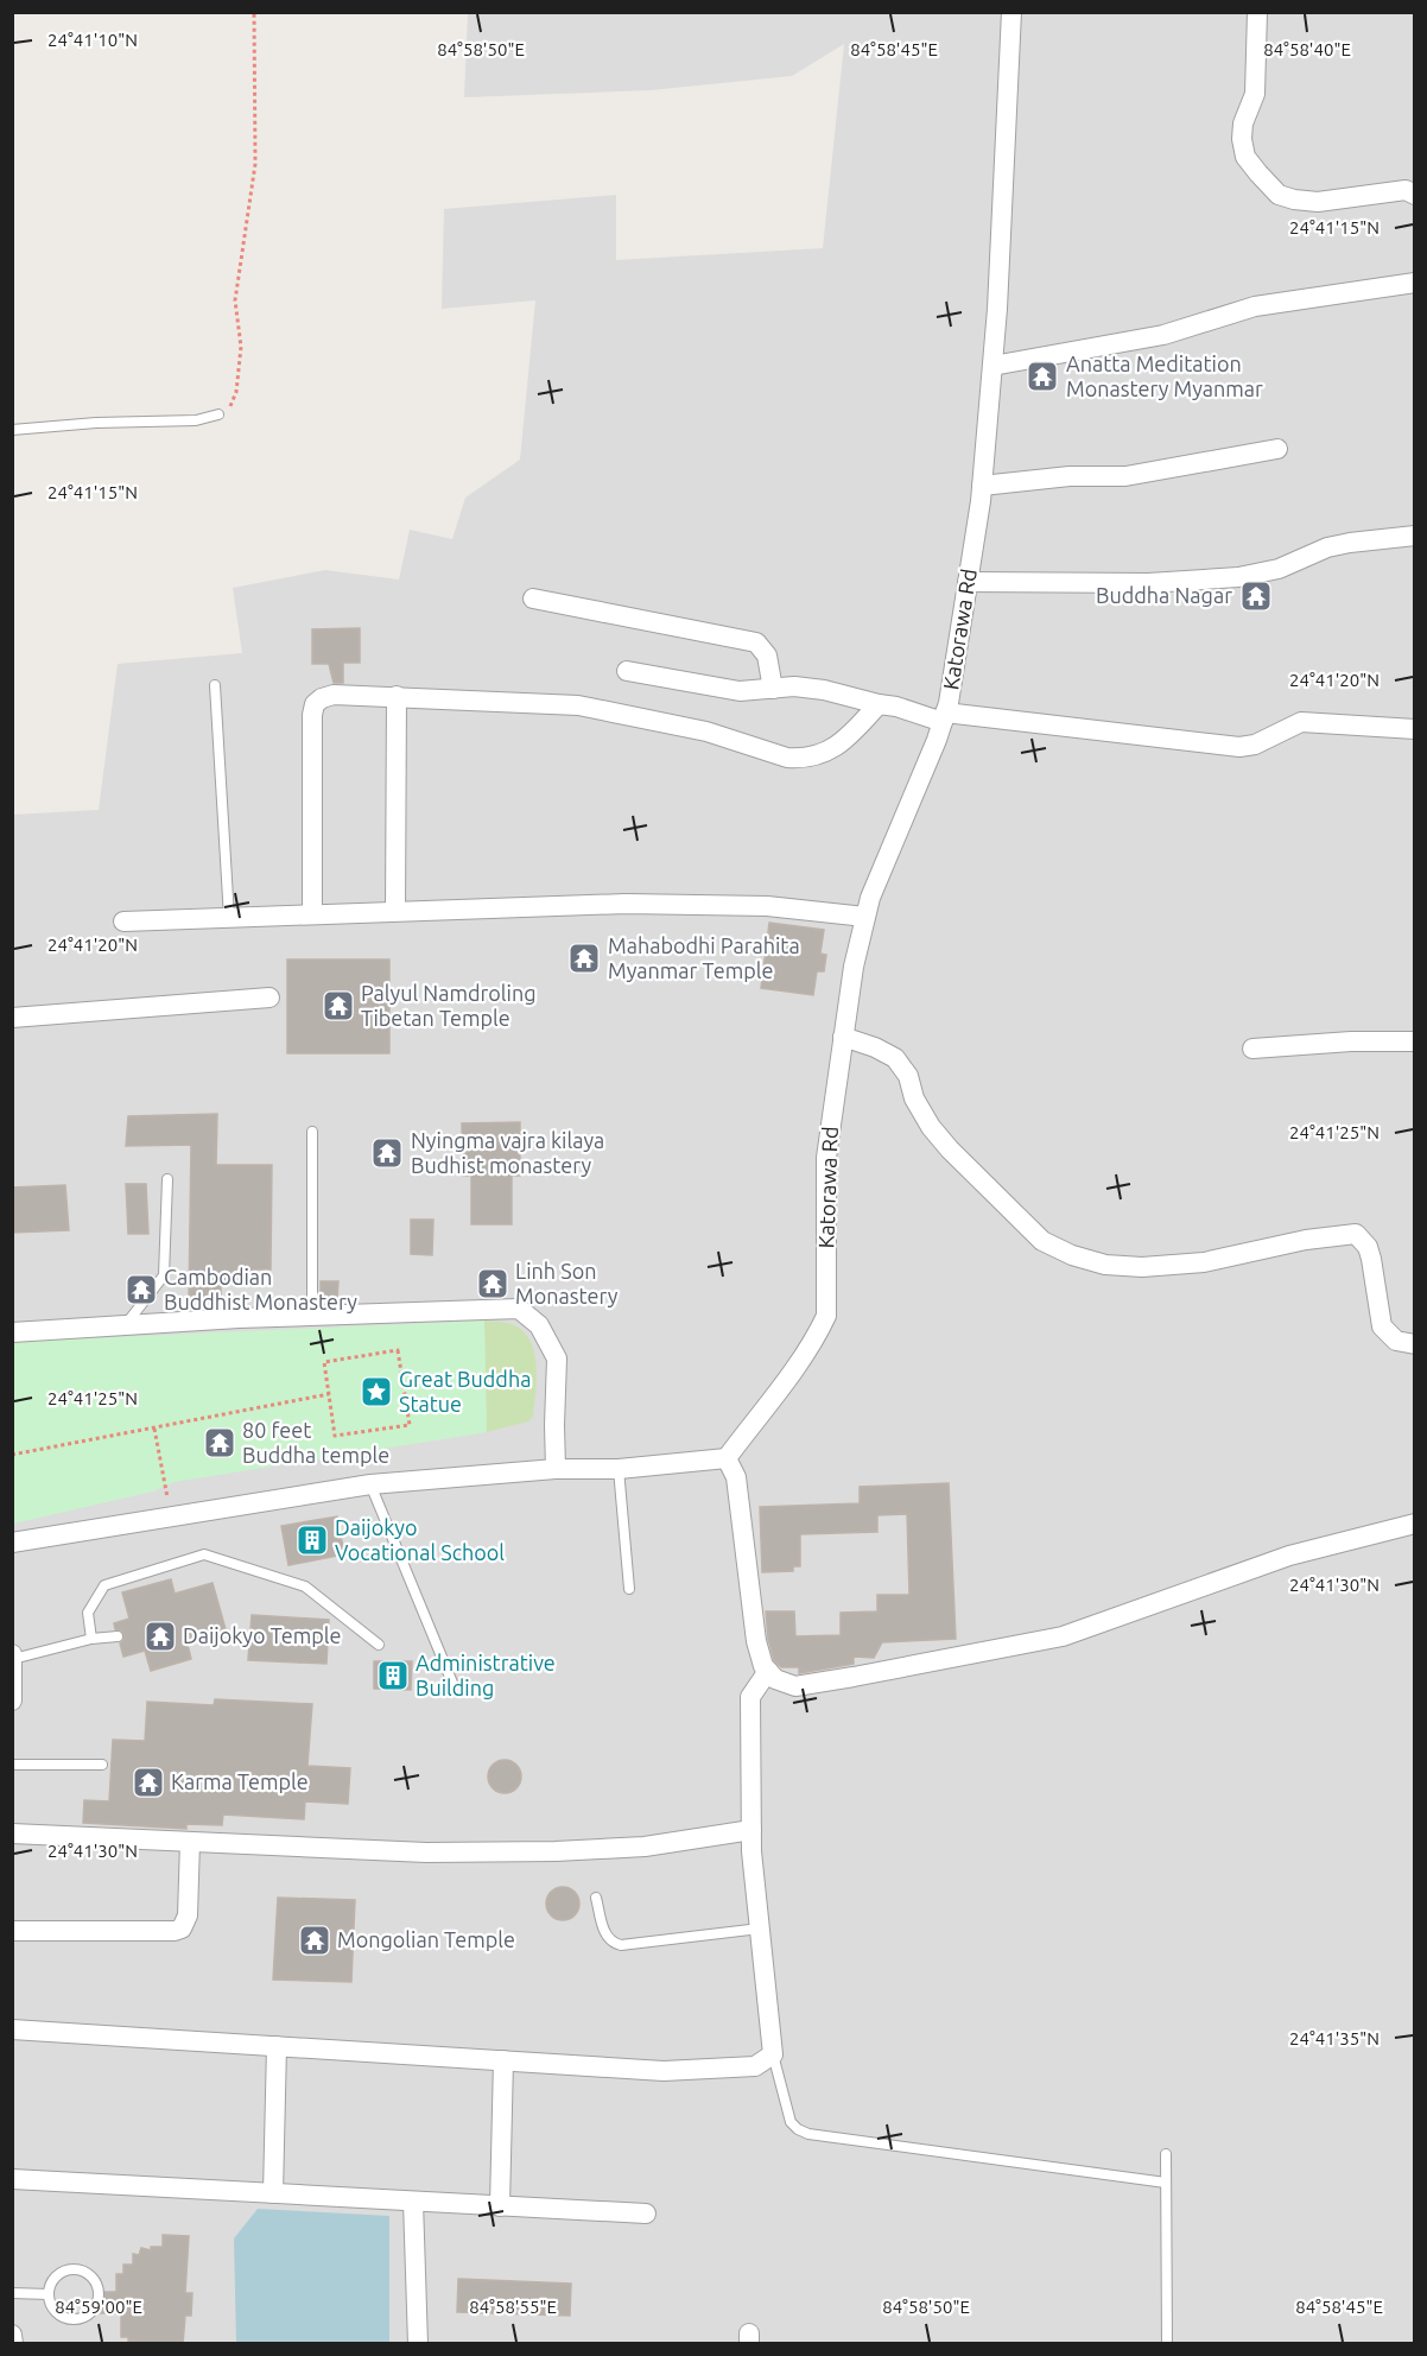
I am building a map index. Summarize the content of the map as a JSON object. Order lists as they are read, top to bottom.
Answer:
{
  "streets": {
    "street": ["Katorawa Rd"]
  },
  "places": {
    "temple": [
      "Anatta Meditation Monastery Myanmar",
      "Buddha Nagar",
      "Mahabodhi Parahita Myanmar Temple",
      "Palyul Namdroling Tibetan Temple",
      "Nyingma vajra kilaya Budhist monastery",
      "Linh Son Monastery",
      "Cambodian Buddhist Monastery",
      "80 feet Buddha temple",
      "Daijokyo Temple",
      "Karma Temple",
      "Mongolian Temple"
    ],
    "place": ["Great Buddha Statue"],
    "building": ["Daijokyo Vocational School", "Administrative Building"]
  },
  "coordinates": [
    "24°41'10\"N",
    "84°58'50\"E",
    "84°58'45\"E",
    "84°58'40\"E",
    "24°41'15\"N",
    "24°41'20\"N",
    "24°41'25\"N",
    "24°41'30\"N",
    "24°41'35\"N",
    "84°59'00\"E",
    "84°58'55\"E"
  ]
}
